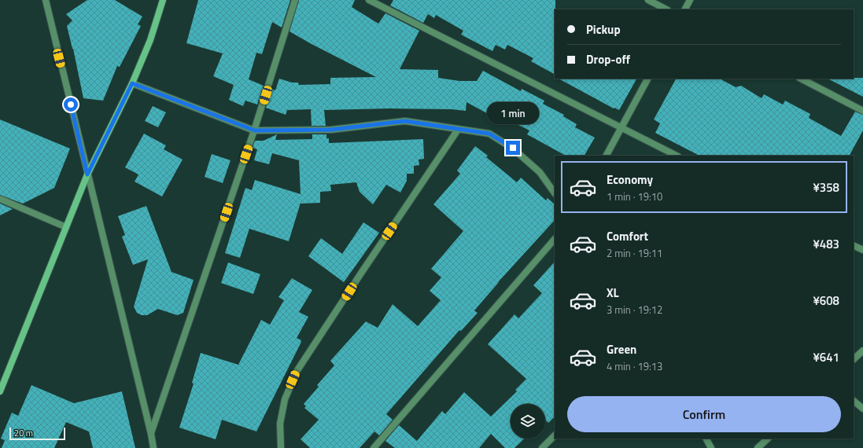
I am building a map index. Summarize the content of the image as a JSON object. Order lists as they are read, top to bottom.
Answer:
{
  "scale_bar": "20 m",
  "page": {
    "banner": ["Pickup", "Drop-off"],
    "bubble": "1 min",
    "list": [
      {
        "name": "Economy",
        "note": "1 min · 19:10",
        "value": "¥358"
      },
      {
        "name": "Comfort",
        "note": "2 min · 19:11",
        "value": "¥483"
      },
      {
        "name": "XL",
        "note": "3 min · 19:12",
        "value": "¥608"
      },
      {
        "name": "Green",
        "note": "4 min · 19:13",
        "value": "¥641"
      }
    ],
    "buttons": "Confirm",
    "scale": "20 m"
  }
}
